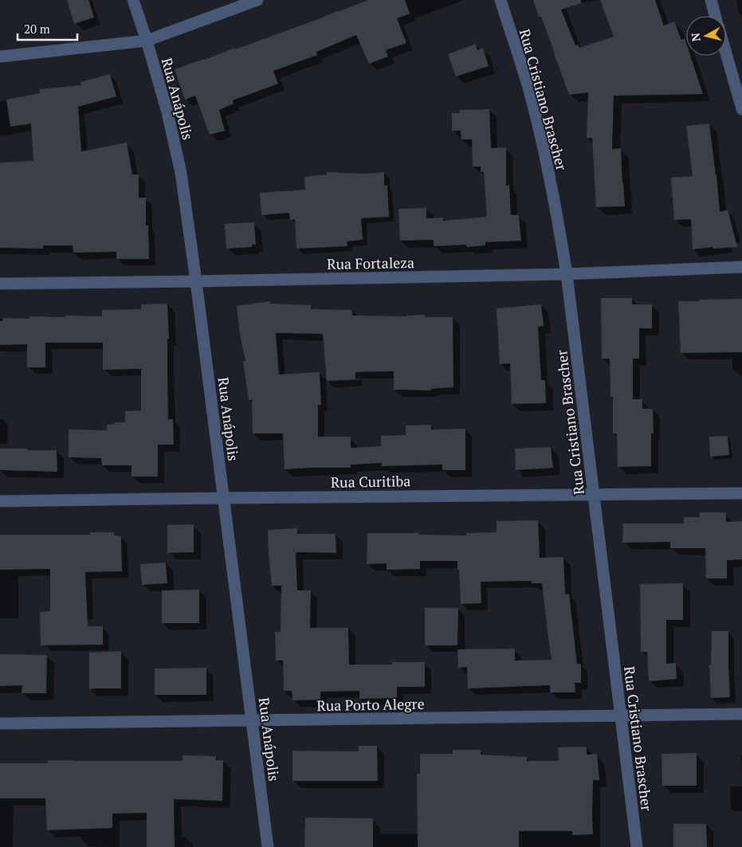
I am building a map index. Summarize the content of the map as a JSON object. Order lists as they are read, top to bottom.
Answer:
{
  "streets": {
    "street": [
      "Rua Anápolis",
      "Rua Cristiano Brascher",
      "Rua Fortaleza",
      "Rua Curitiba",
      "Rua Porto Alegre"
    ]
  },
  "crossings": [
    ["Rua Anápolis", "Rua Fortaleza"],
    ["Rua Anápolis", "Rua Curitiba"],
    ["Rua Anápolis", "Rua Porto Alegre"],
    ["Rua Cristiano Brascher", "Rua Fortaleza"],
    ["Rua Cristiano Brascher", "Rua Curitiba"],
    ["Rua Cristiano Brascher", "Rua Porto Alegre"]
  ],
  "scale_bar": "20 m",
  "north": "left"
}
